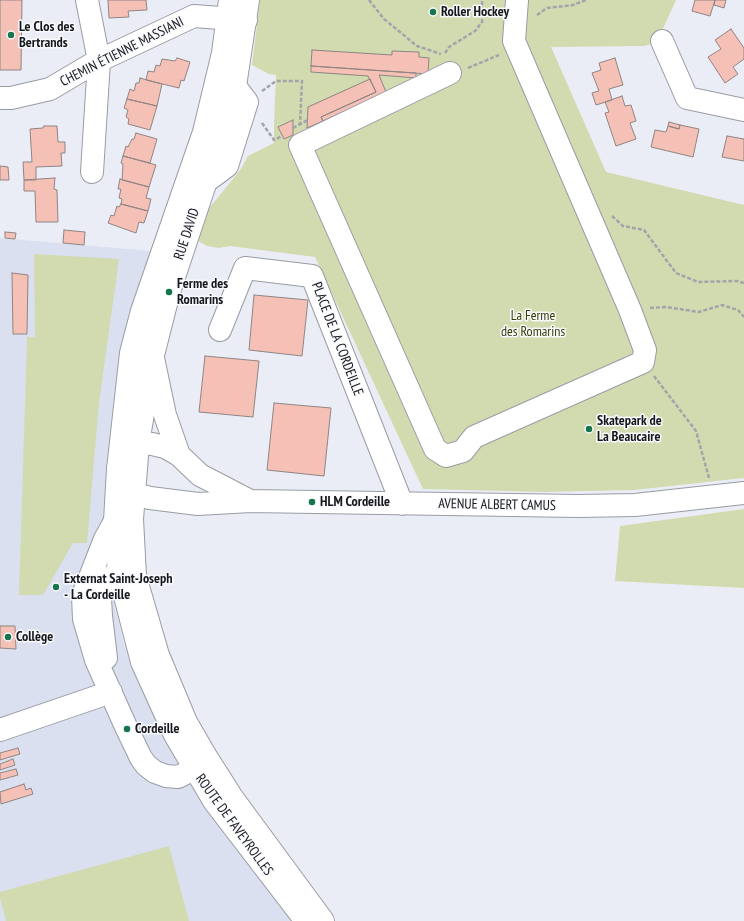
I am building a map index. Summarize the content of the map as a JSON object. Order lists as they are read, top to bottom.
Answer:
{
  "streets": {
    "main road": [
      "CHEMIN ÉTIENNE MASSIANI",
      "RUE DAVID",
      "PLACE DE LA CORDEILLE",
      "AVENUE ALBERT CAMUS",
      "ROUTE DE FAVEYROLLES"
    ]
  },
  "crossings": [
    ["CHEMIN ÉTIENNE MASSIANI", "RUE DAVID"],
    ["RUE DAVID", "AVENUE ALBERT CAMUS"],
    ["RUE DAVID", "ROUTE DE FAVEYROLLES"],
    ["PLACE DE LA CORDEILLE", "AVENUE ALBERT CAMUS"]
  ],
  "parks": ["La Ferme des Romarins"],
  "places": [
    "Roller Hockey",
    "Le Clos des Bertrands",
    "Ferme des Romarins",
    "Skatepark de La Beaucaire",
    "HLM Cordeille",
    "Externat Saint-Joseph - La Cordeille",
    "Collège",
    "Cordeille"
  ]
}
